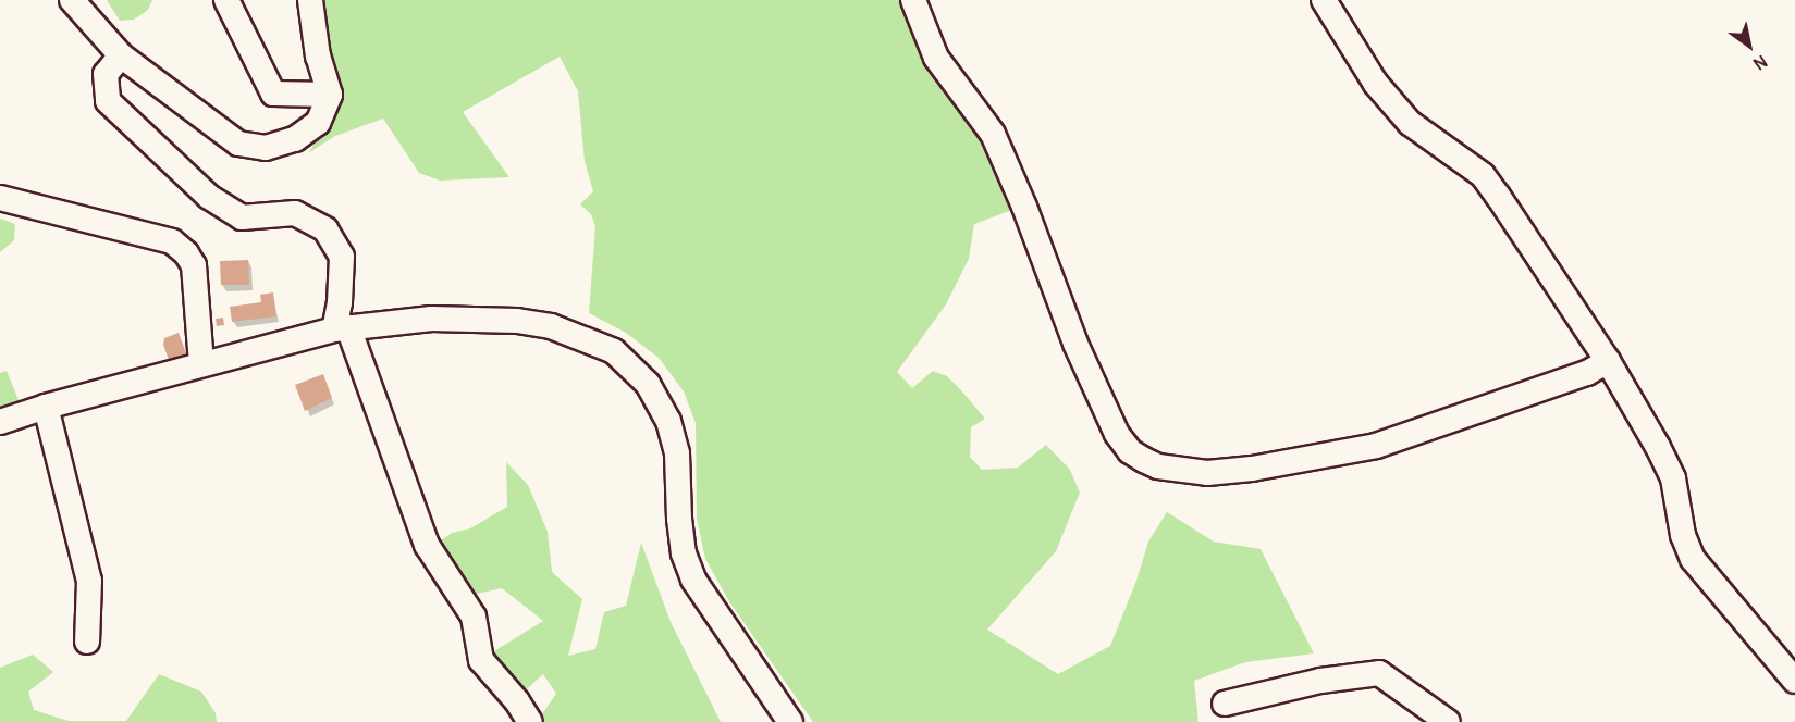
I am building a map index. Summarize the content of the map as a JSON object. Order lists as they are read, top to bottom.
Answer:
{
  "north": "bottom right"
}
